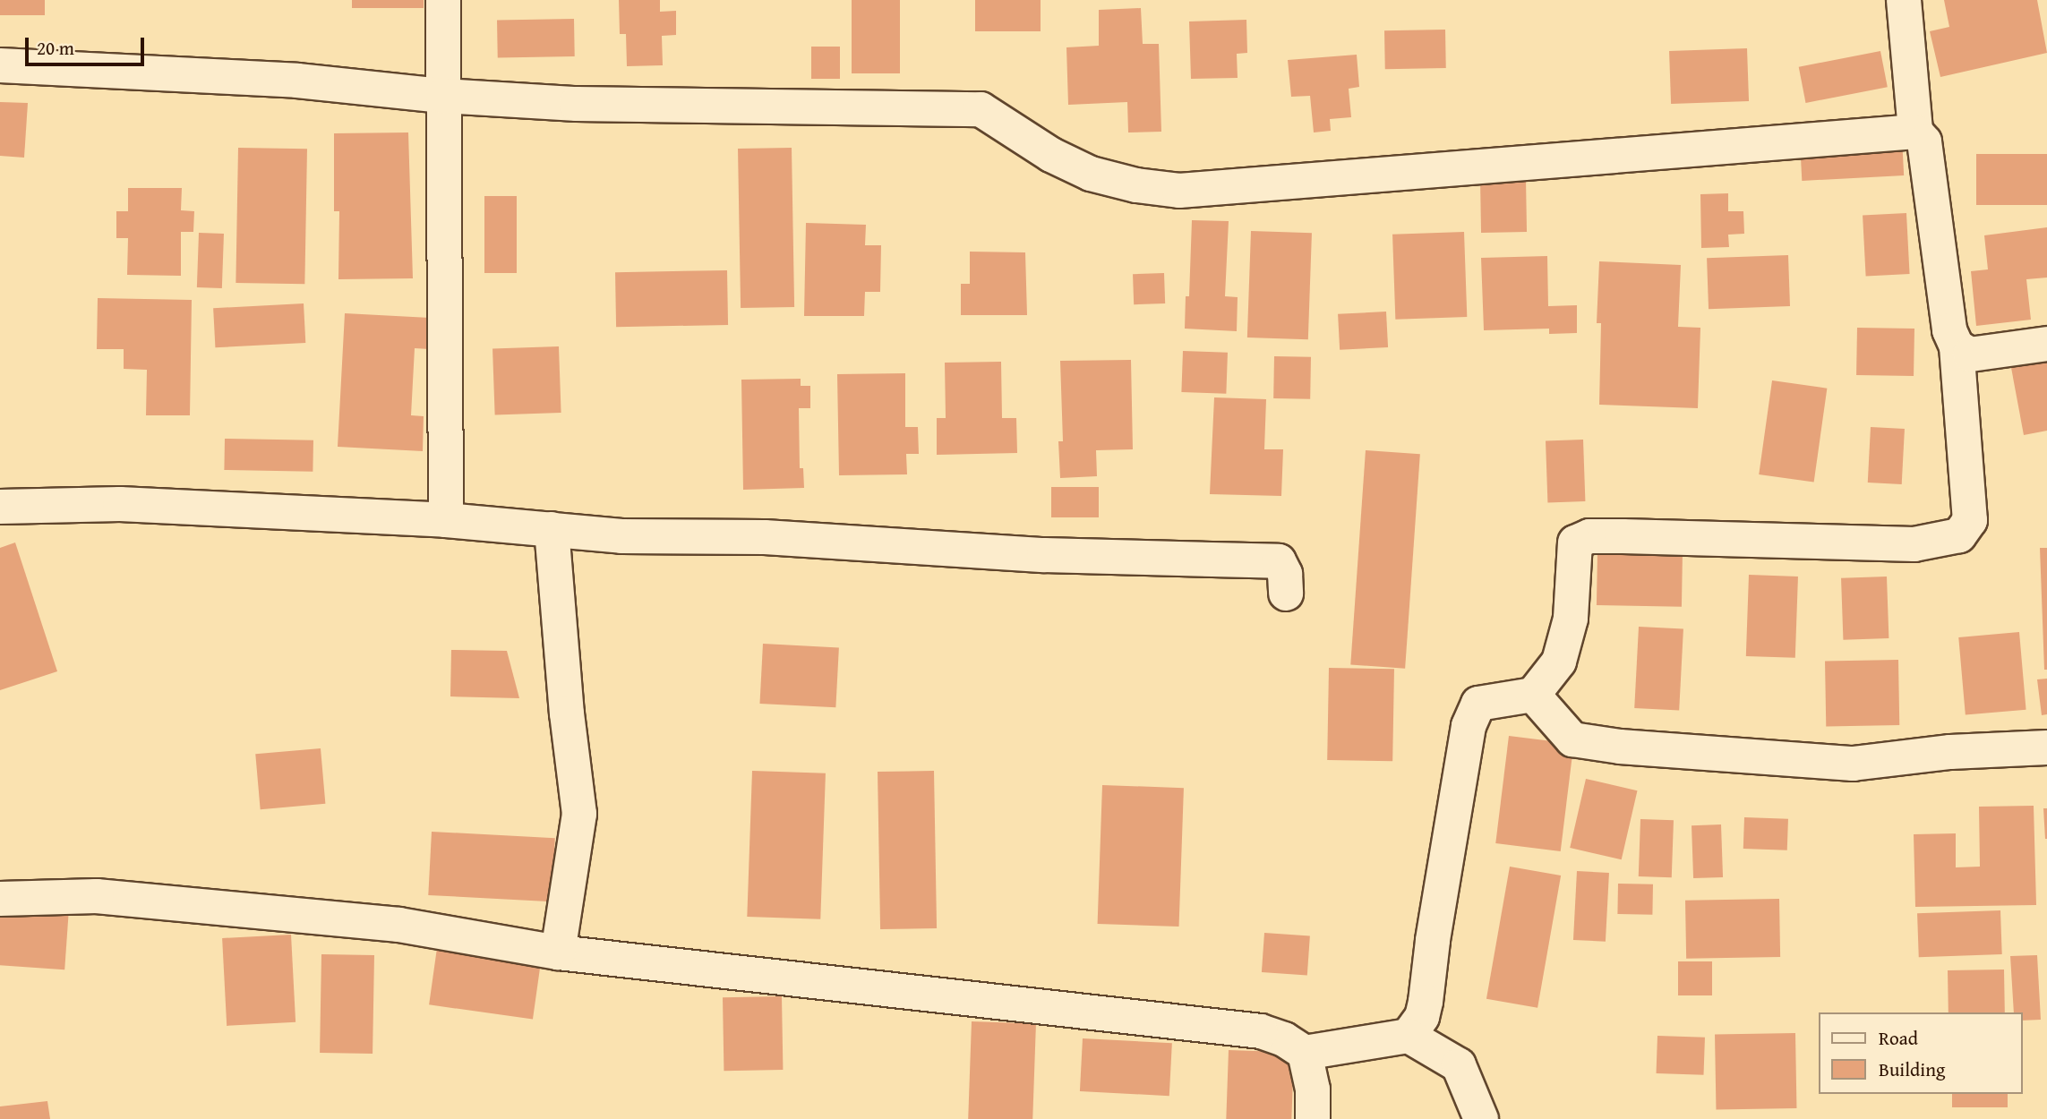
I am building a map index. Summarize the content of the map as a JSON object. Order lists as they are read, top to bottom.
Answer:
{
  "legend": ["Road", "Building"],
  "scale_bar": "20 m"
}
